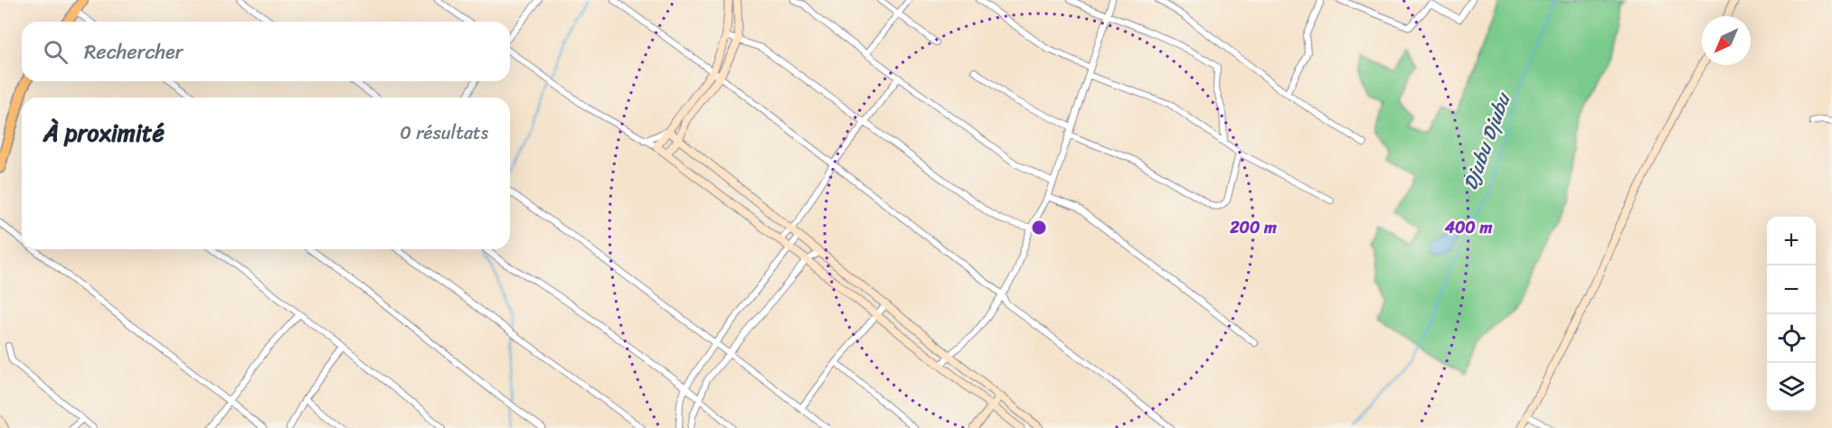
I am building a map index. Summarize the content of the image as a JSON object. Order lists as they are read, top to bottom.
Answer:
{
  "water": ["Djubu Djubu"],
  "north": "bottom left",
  "page": {
    "search": "Rechercher",
    "heading": ["À proximité", "0 résultats"],
    "map_buttons": ["+", "−"]
  },
  "rings": ["200 m", "400 m"]
}
